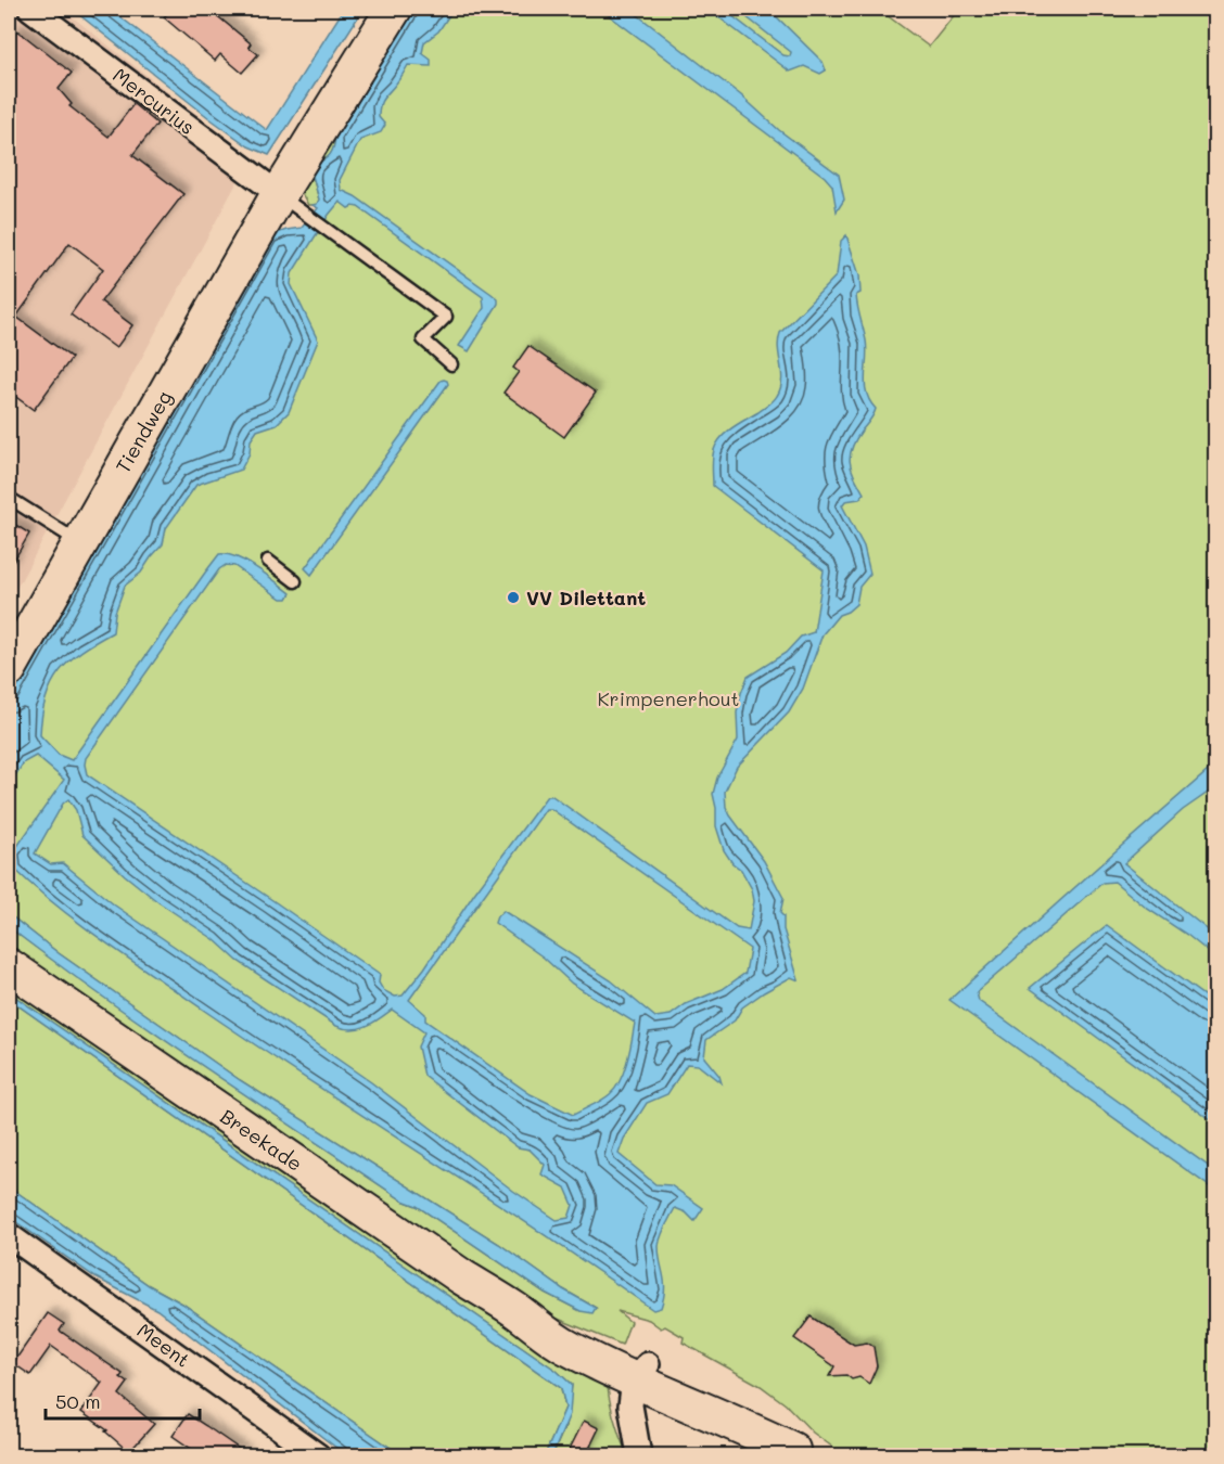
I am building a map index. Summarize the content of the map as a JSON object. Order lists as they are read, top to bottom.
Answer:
{
  "streets": {
    "main road": ["Tiendweg", "Breekade"],
    "street": ["Mercurius", "Meent"]
  },
  "crossings": [
    ["Mercurius", "Tiendweg"]
  ],
  "parks": ["Krimpenerhout"],
  "places": ["VV Dilettant"],
  "scale_bar": "50 m"
}
